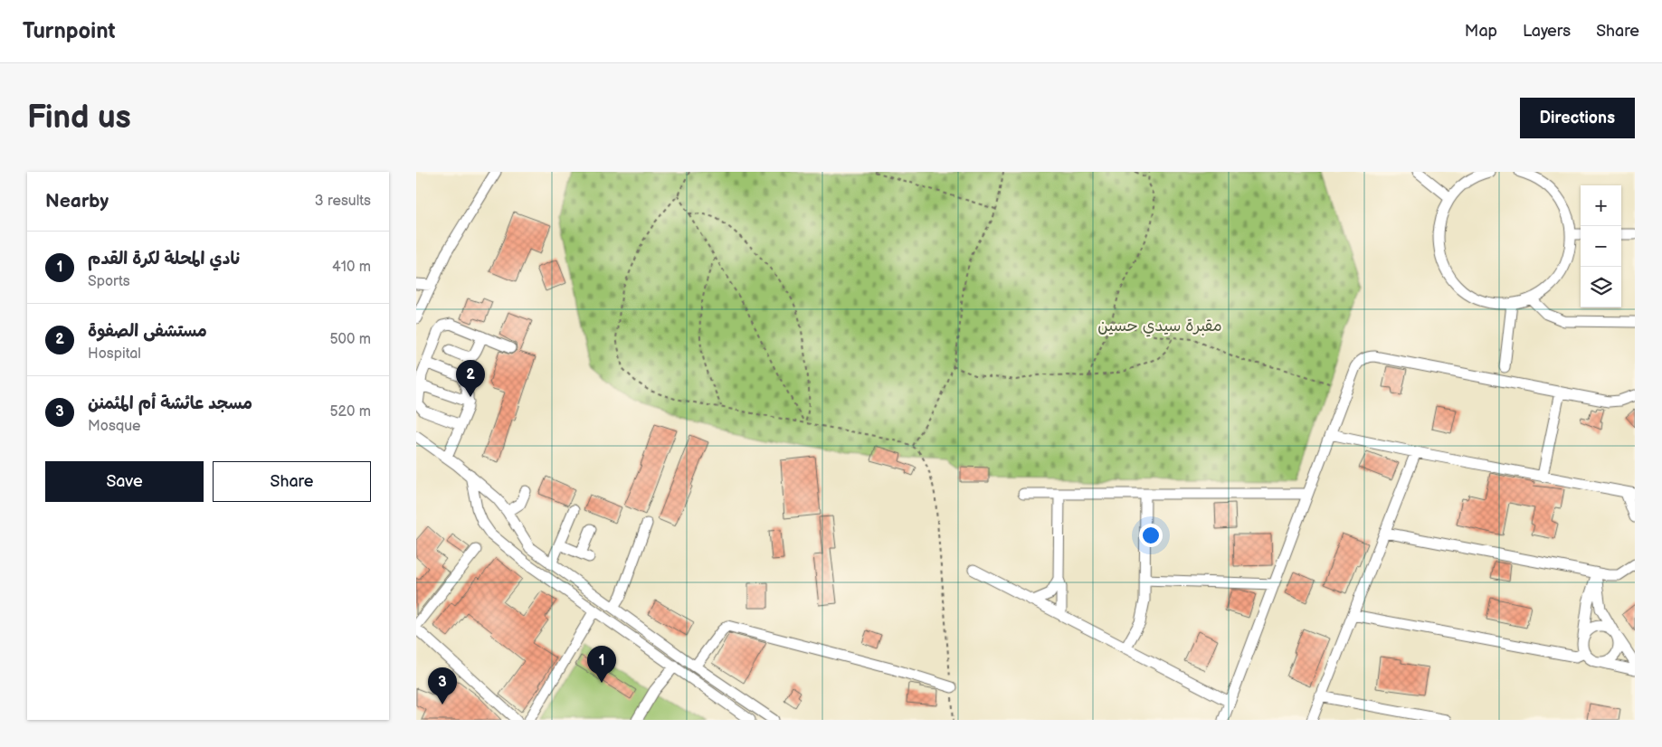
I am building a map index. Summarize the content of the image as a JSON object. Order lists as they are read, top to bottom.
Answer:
{
  "parks": ["مقبرة سيدي حسين"],
  "page": {
    "header": "Turnpoint",
    "nav": ["Map", "Layers", "Share"],
    "buttons": [
      "Directions",
      ["Save", "Share"]
    ],
    "title": "Find us",
    "heading": ["Nearby", "3 results"],
    "map_buttons": ["+", "−"],
    "list": [
      {
        "mark": "1",
        "name": "نادي المحلة لكرة القدم",
        "note": "Sports",
        "value": "410 m"
      },
      {
        "mark": "2",
        "name": "مستشفى الصفوة",
        "note": "Hospital",
        "value": "500 m"
      },
      {
        "mark": "3",
        "name": "مسجد عائشة أم المئمنن",
        "note": "Mosque",
        "value": "520 m"
      }
    ],
    "pins": ["2", "1", "3"]
  }
}
